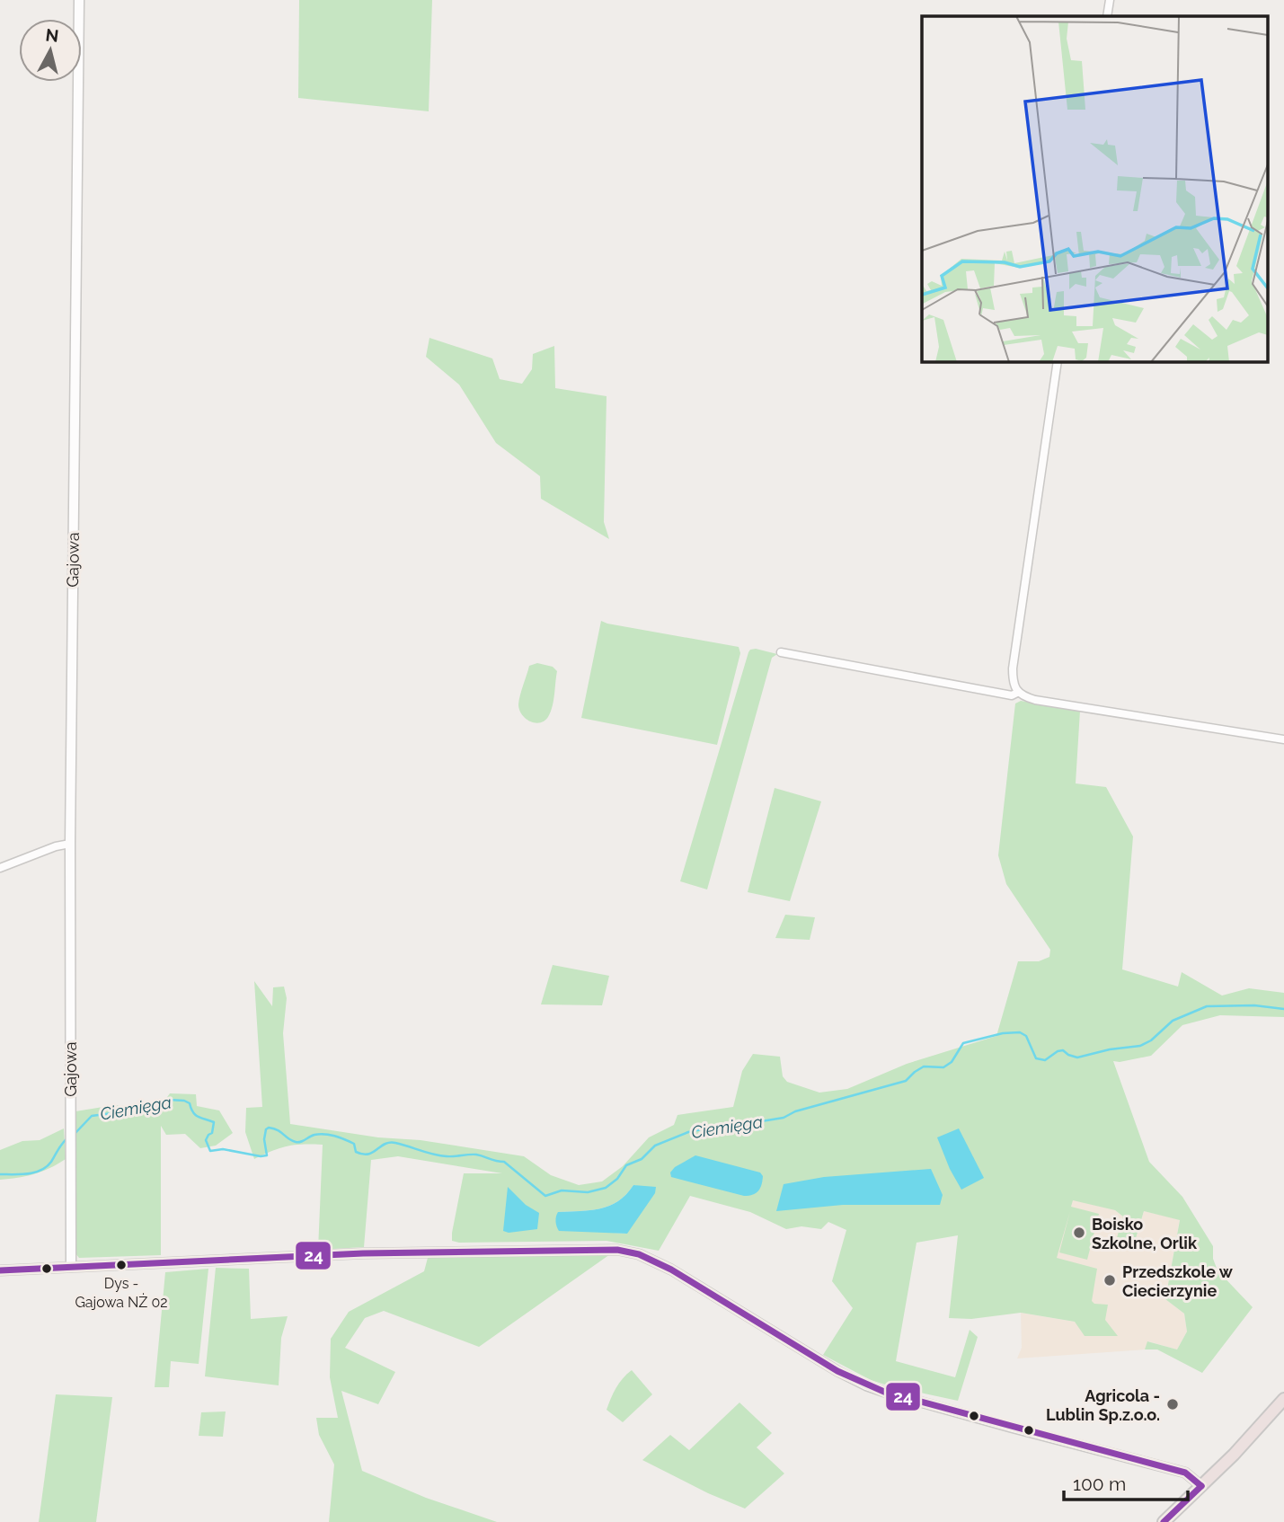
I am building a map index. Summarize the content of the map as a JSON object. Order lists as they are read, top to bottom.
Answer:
{
  "streets": {
    "street": ["Gajowa"]
  },
  "water": ["Ciemięga"],
  "places": [
    "Boisko Szkolne, Orlik",
    "Dys - Gajowa NŻ 02",
    "Przedszkole w Ciecierzynie",
    "Agricola - Lublin Sp.z.o.o."
  ],
  "lines": ["transit line 24"],
  "scale_bar": "100 m",
  "north": "top"
}
